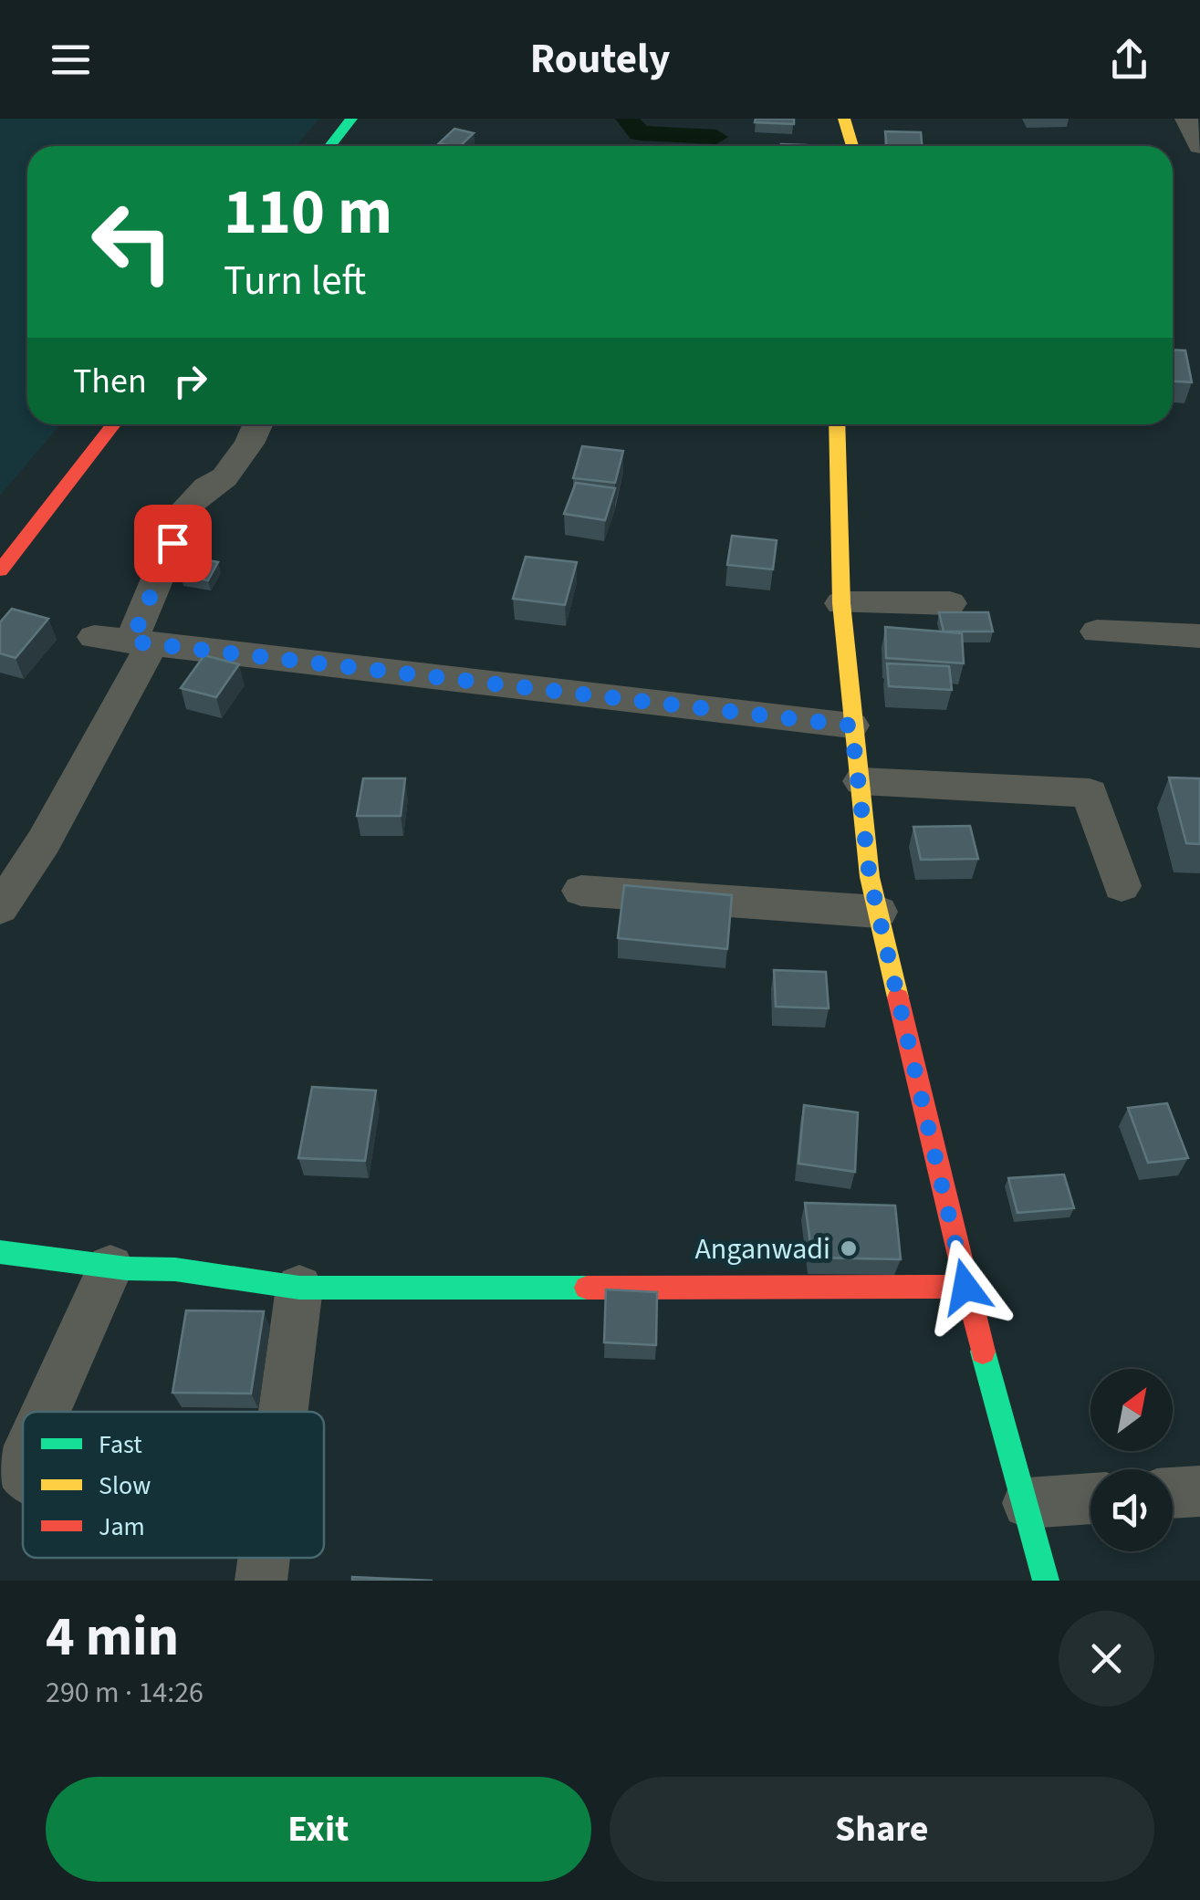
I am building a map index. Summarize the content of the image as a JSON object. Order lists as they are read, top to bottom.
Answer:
{
  "places": ["Anganwadi"],
  "legend": ["Fast", "Slow", "Jam"],
  "north": "top right",
  "page": {
    "header": "Routely",
    "turn": ["110 m", "Turn left"],
    "then": "Then",
    "heading": ["4 min", "290 m · 14:26"],
    "buttons": ["Exit", "Share"]
  }
}
